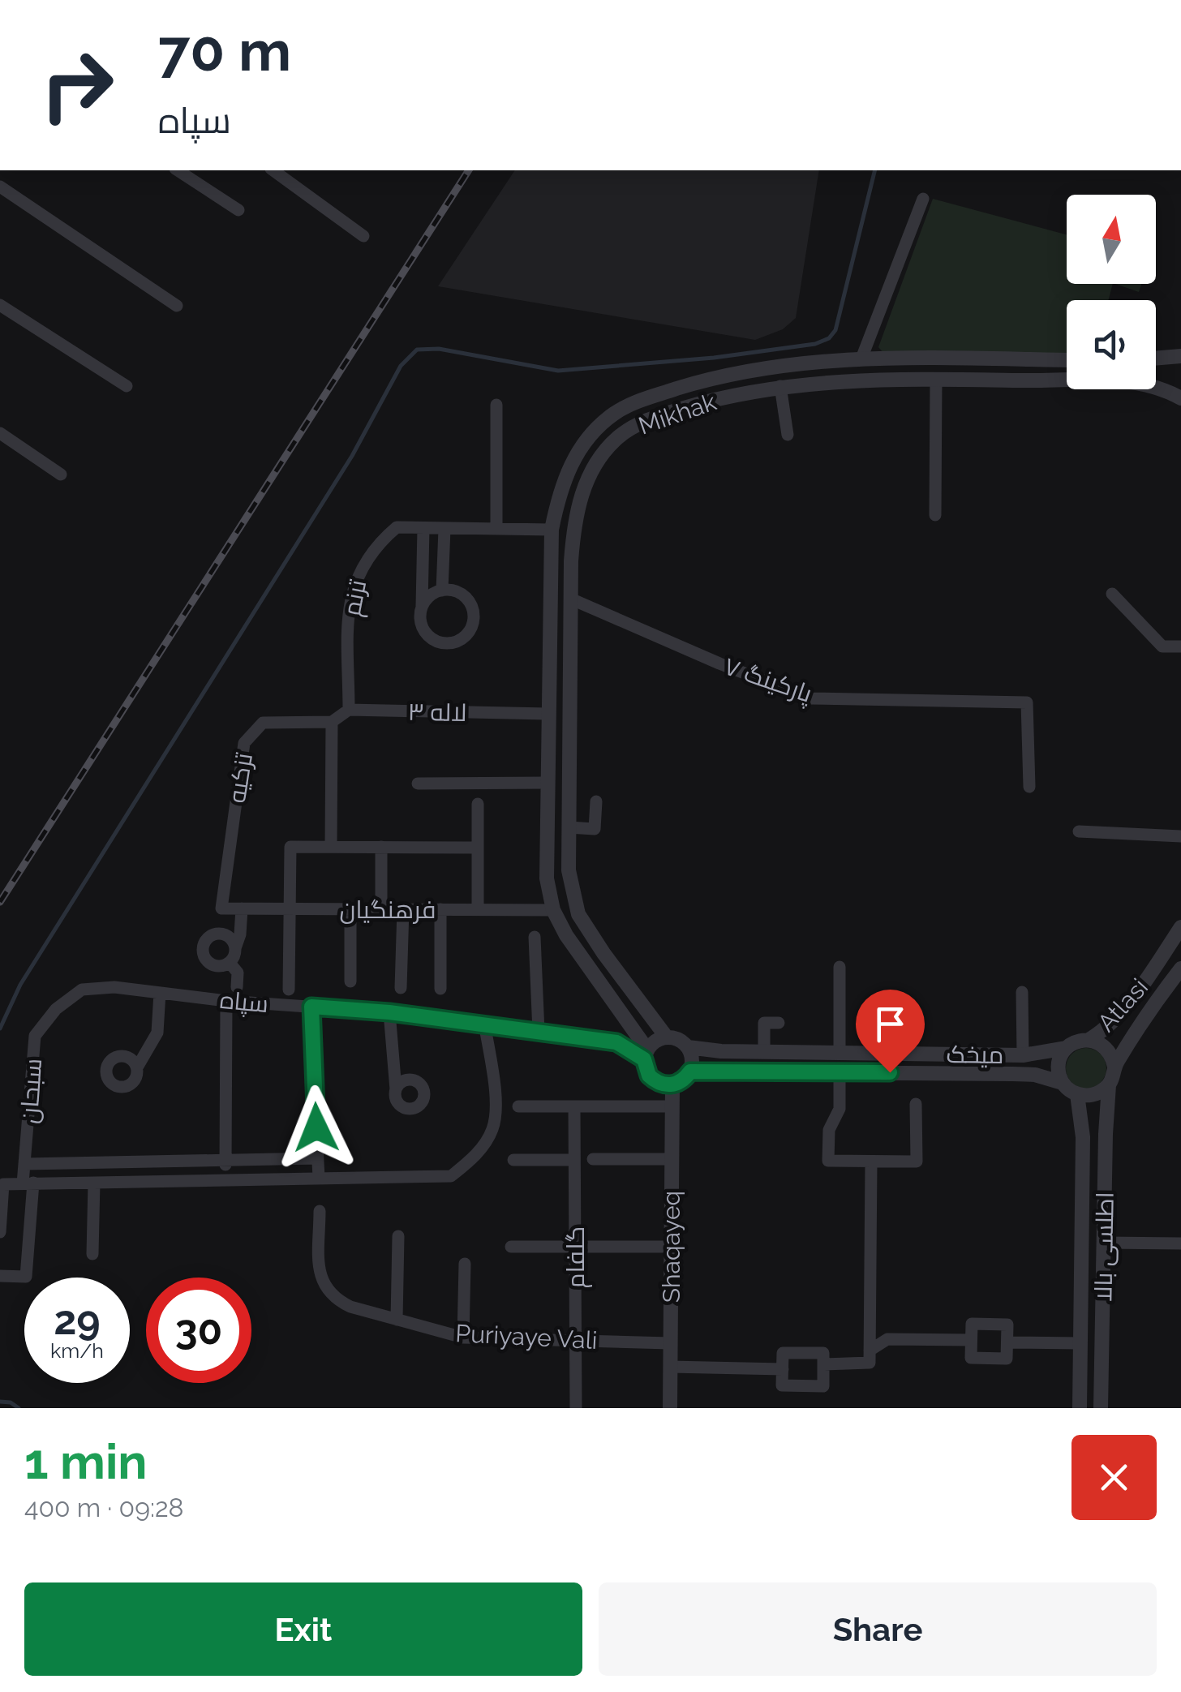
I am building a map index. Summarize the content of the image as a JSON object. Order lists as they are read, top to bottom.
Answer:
{
  "streets": {
    "street": [
      "Mikhak",
      "ترنم",
      "پارکینگ ۷",
      "لاله ۳",
      "تزکیه",
      "فرهنگیان",
      "سپاه",
      "Atlasi",
      "میخک",
      "سبحان",
      "Shaqayeq",
      "اطلسی بالا",
      "گلفام",
      "Puriyaye Vali"
    ]
  },
  "crossings": [
    ["Mikhak", "ترنم"],
    ["Mikhak", "پارکینگ ۷"],
    ["Mikhak", "لاله ۳"],
    ["Mikhak", "فرهنگیان"],
    ["Mikhak", "سپاه"],
    ["Mikhak", "میخک"],
    ["Mikhak", "Shaqayeq"],
    ["ترنم", "لاله ۳"],
    ["تزکیه", "فرهنگیان"],
    ["سپاه", "میخک"],
    ["سپاه", "سبحان"],
    ["سپاه", "Shaqayeq"],
    ["Atlasi", "میخک"],
    ["Atlasi", "اطلسی بالا"],
    ["میخک", "Shaqayeq"],
    ["میخک", "اطلسی بالا"],
    ["Shaqayeq", "Puriyaye Vali"],
    ["گلفام", "Puriyaye Vali"]
  ],
  "north": "top",
  "page": {
    "turn": ["70 m", "سپاه"],
    "speed": "29 km/h",
    "limit": "30",
    "heading": ["1 min", "400 m · 09:28"],
    "buttons": ["Exit", "Share"]
  }
}
